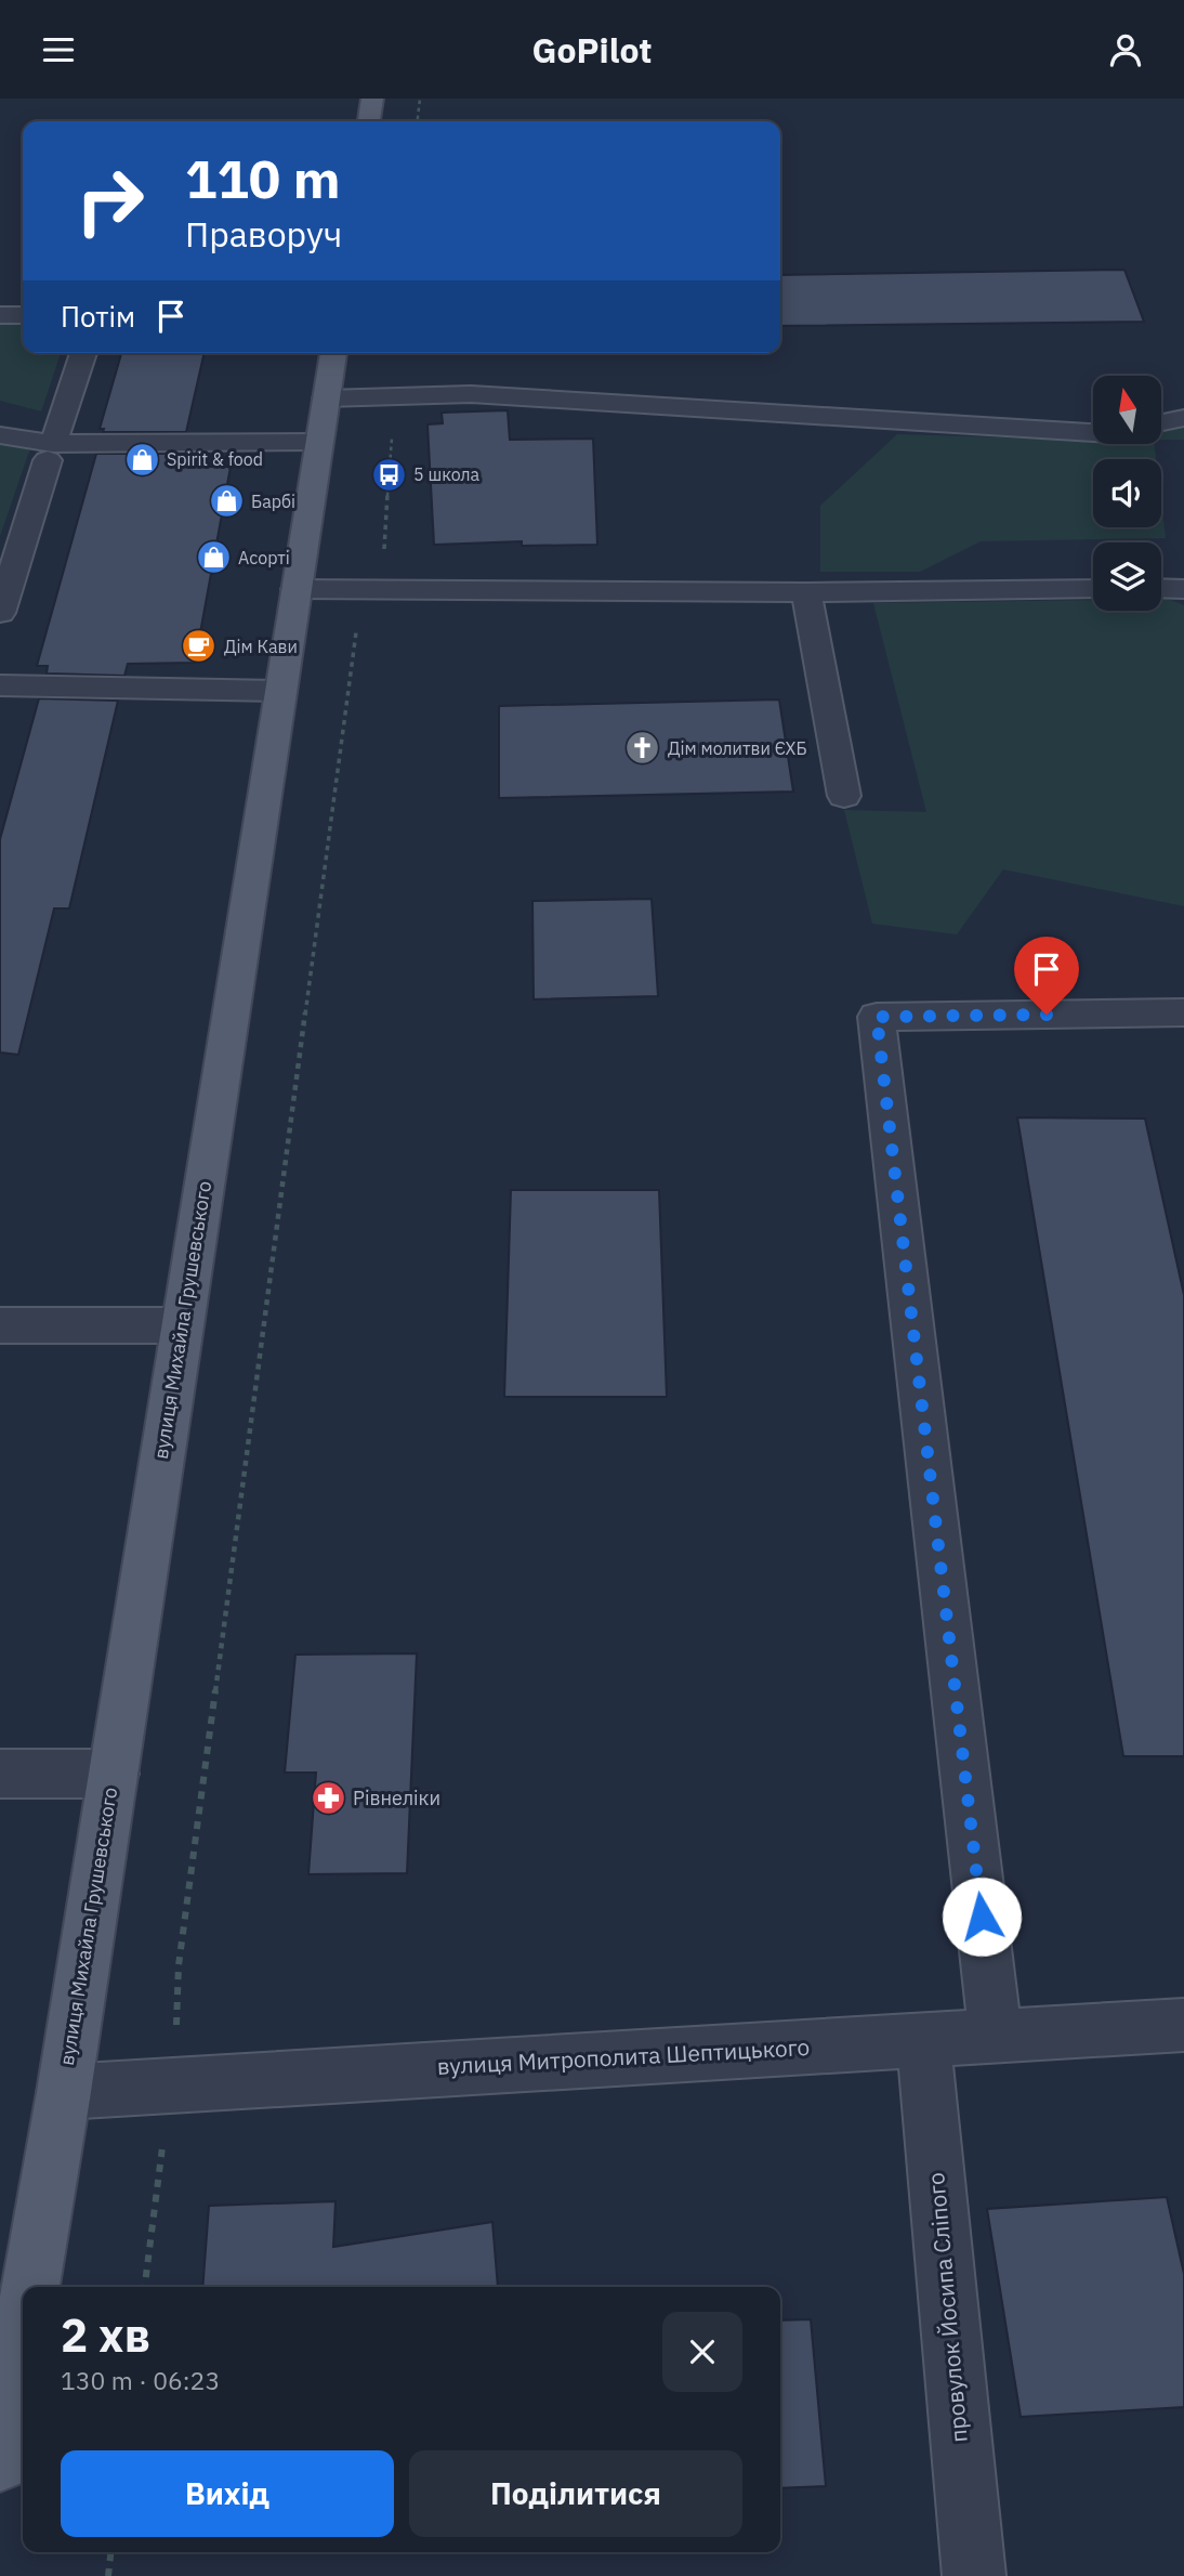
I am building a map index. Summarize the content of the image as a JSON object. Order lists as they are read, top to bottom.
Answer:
{
  "streets": {
    "main road": ["вулиця Михайла Грушевського"],
    "street": ["вулиця Митрополита Шептицького", "провулок Йосипа Сліпого"]
  },
  "crossings": [
    ["вулиця Михайла Грушевського", "вулиця Митрополита Шептицького"],
    ["вулиця Митрополита Шептицького", "провулок Йосипа Сліпого"]
  ],
  "places": {
    "shop": ["Spirit & food", "Барбі", "Асорті"],
    "bus stop": ["5 школа"],
    "cafe": ["Дім Кави"],
    "church": ["Дім молитви ЄХБ"],
    "pharmacy": ["Рівнеліки"]
  },
  "north": "top",
  "page": {
    "header": "GoPilot",
    "turn": ["110 m", "Праворуч"],
    "then": "Потім",
    "heading": ["2 хв", "130 m · 06:23"],
    "buttons": ["Вихід", "Поділитися"]
  }
}
